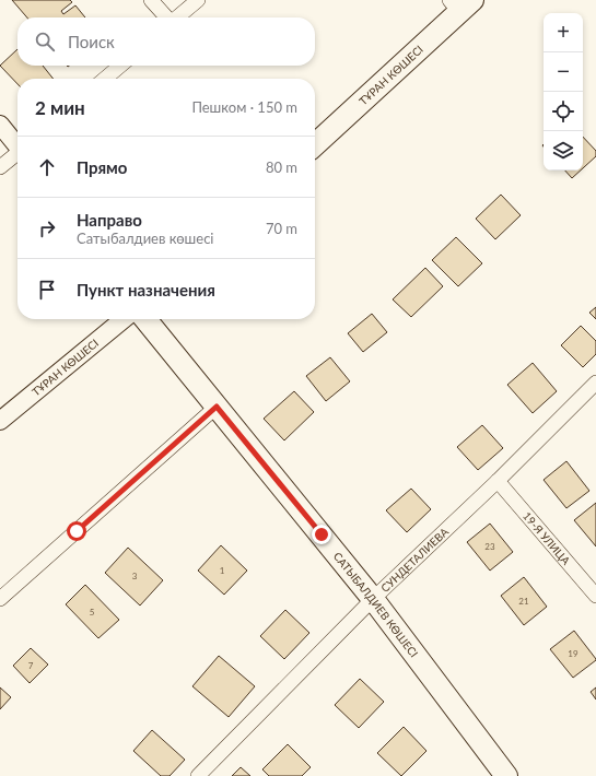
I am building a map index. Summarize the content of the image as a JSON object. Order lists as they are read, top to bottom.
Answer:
{
  "streets": {
    "main road": ["ТҰРАН КӨШЕСІ", "САТЫБАЛДИЕВ КӨШЕСІ"],
    "street": ["19-Я УЛИЦА", "СУНДЕТАЛИЕВА"]
  },
  "crossings": [
    ["19-Я УЛИЦА", "СУНДЕТАЛИЕВА"],
    ["СУНДЕТАЛИЕВА", "САТЫБАЛДИЕВ КӨШЕСІ"]
  ],
  "house_numbers": [
    "23",
    "1",
    "3",
    "21",
    "5",
    "19",
    "7"
  ],
  "page": {
    "map_buttons": ["+", "−"],
    "search": "Поиск",
    "heading": ["2 мин", "Пешком · 150 m"],
    "list": [
      ["Прямо", "80 m"],
      ["Направо", "Сатыбалдиев көшесі", "70 m"],
      "Пункт назначения"
    ]
  }
}
